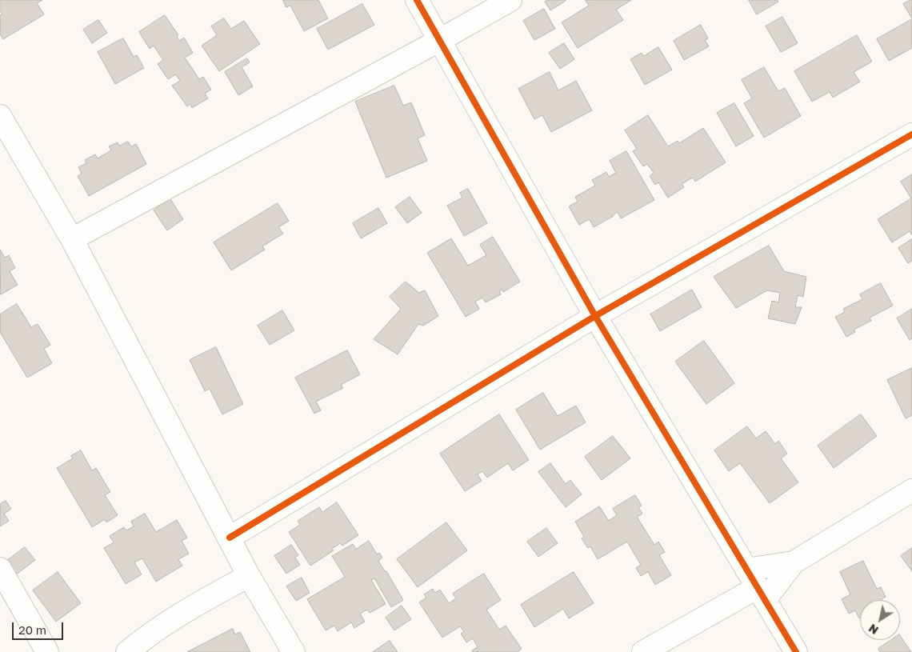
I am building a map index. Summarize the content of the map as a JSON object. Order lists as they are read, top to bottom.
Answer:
{
  "scale_bar": "20 m",
  "north": "bottom left"
}
